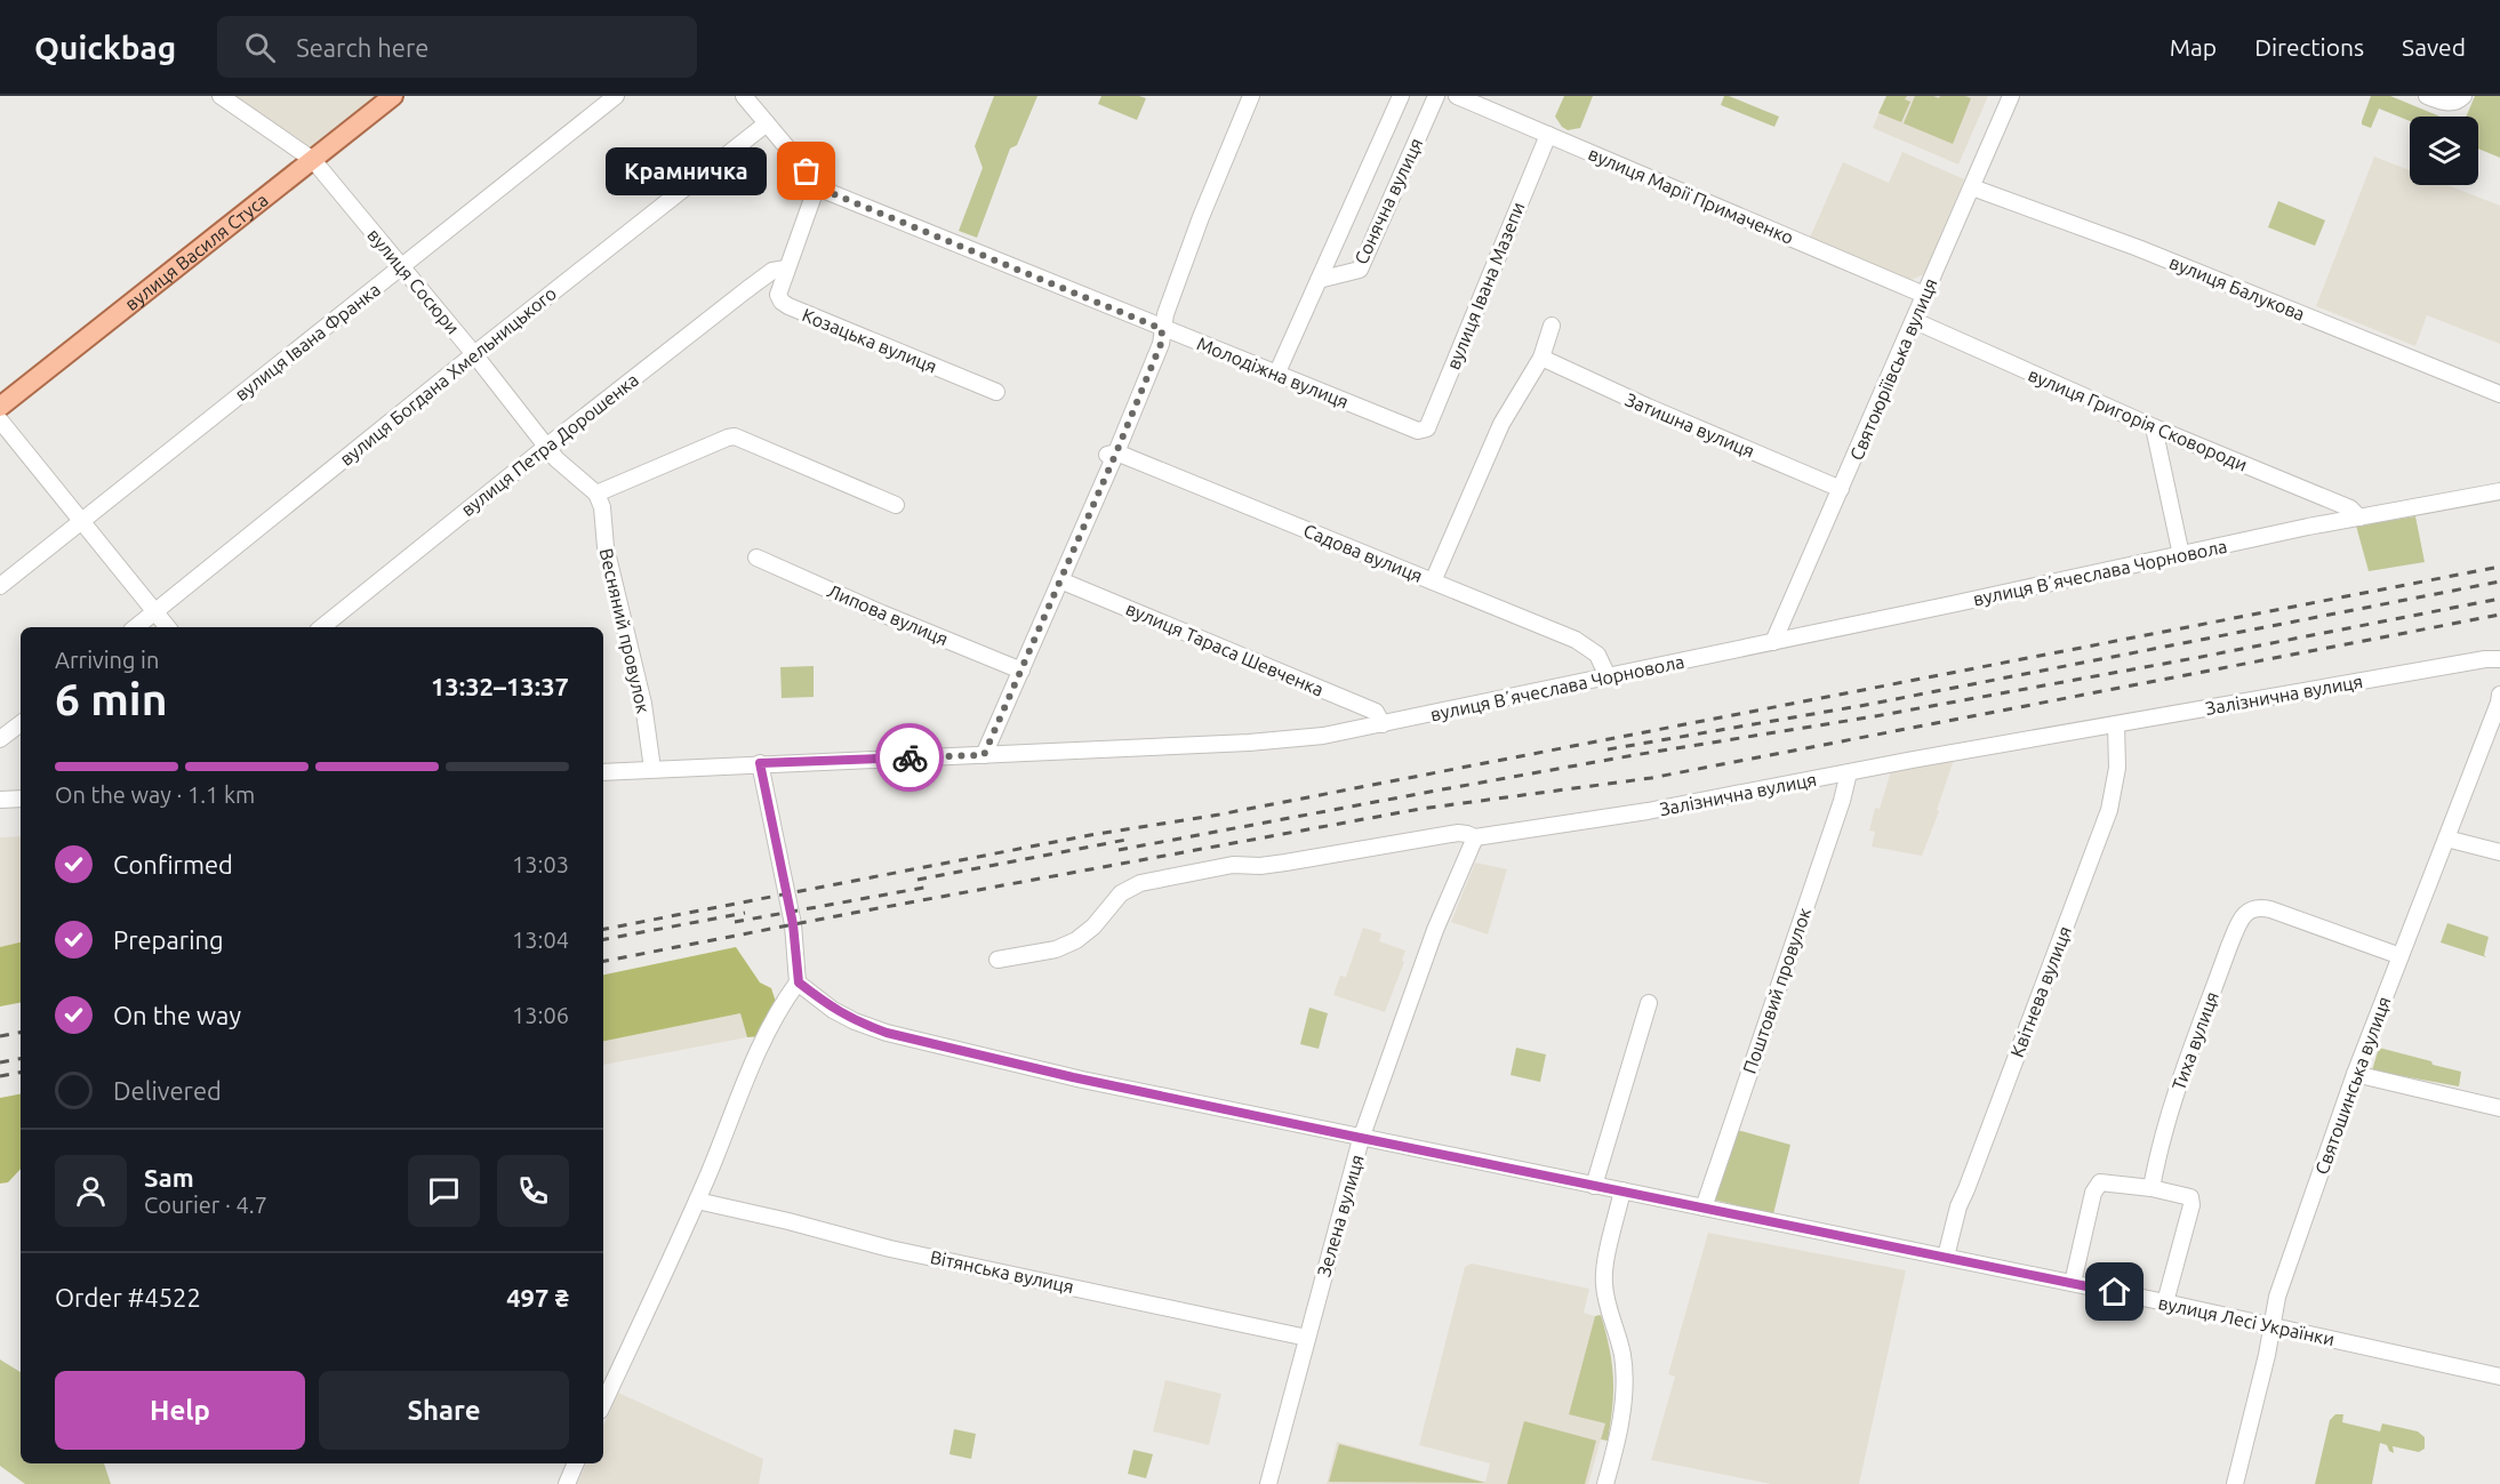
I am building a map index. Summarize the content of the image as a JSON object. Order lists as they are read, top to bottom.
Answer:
{
  "streets": {
    "main road": ["вулиця Василя Стуса"],
    "street": [
      "вулиця Марії Примаченко",
      "Сонячна вулиця",
      "вулиця Сосюри",
      "вулиця Івана Мазепи",
      "вулиця Балукова",
      "Козацька вулиця",
      "вулиця Івана Франка",
      "Святоюріївська вулиця",
      "Молодіжна вулиця",
      "вулиця Богдана Хмельницького",
      "вулиця Григорія Сковороди",
      "Затишна вулиця",
      "вулиця Петра Дорошенка",
      "Садова вулиця",
      "вулиця Вʼячеслава Чорновола",
      "Липова вулиця",
      "Весняний провулок",
      "вулиця Тараса Шевченка",
      "Залізнична вулиця",
      "Поштовий провулок",
      "Квітнева вулиця",
      "Тиха вулиця",
      "Святошинська вулиця",
      "Зелена вулиця",
      "Вітянська вулиця",
      "вулиця Лесі Українки"
    ]
  },
  "crossings": [
    ["вулиця Марії Примаченко", "вулиця Івана Мазепи"],
    ["вулиця Марії Примаченко", "Святоюріївська вулиця"],
    ["Сонячна вулиця", "Молодіжна вулиця"],
    ["вулиця Василя Стуса", "вулиця Сосюри"],
    ["вулиця Сосюри", "вулиця Івана Франка"],
    ["вулиця Сосюри", "вулиця Богдана Хмельницького"],
    ["вулиця Сосюри", "вулиця Петра Дорошенка"],
    ["вулиця Сосюри", "Весняний провулок"],
    ["вулиця Івана Мазепи", "Молодіжна вулиця"],
    ["вулиця Балукова", "Святоюріївська вулиця"],
    ["Козацька вулиця", "Молодіжна вулиця"],
    ["Козацька вулиця", "вулиця Петра Дорошенка"],
    ["Святоюріївська вулиця", "вулиця Григорія Сковороди"],
    ["Святоюріївська вулиця", "Затишна вулиця"],
    ["Святоюріївська вулиця", "вулиця Вʼячеслава Чорновола"],
    ["Молодіжна вулиця", "вулиця Богдана Хмельницького"],
    ["вулиця Григорія Сковороди", "вулиця Вʼячеслава Чорновола"],
    ["Садова вулиця", "вулиця Вʼячеслава Чорновола"],
    ["вулиця Вʼячеслава Чорновола", "Весняний провулок"],
    ["вулиця Вʼячеслава Чорновола", "вулиця Тараса Шевченка"],
    ["Залізнична вулиця", "Поштовий провулок"],
    ["Залізнична вулиця", "Квітнева вулиця"],
    ["Залізнична вулиця", "Зелена вулиця"],
    ["Поштовий провулок", "вулиця Лесі Українки"],
    ["Квітнева вулиця", "вулиця Лесі Українки"],
    ["Тиха вулиця", "Святошинська вулиця"],
    ["Святошинська вулиця", "вулиця Лесі Українки"],
    ["Зелена вулиця", "Вітянська вулиця"],
    ["Зелена вулиця", "вулиця Лесі Українки"]
  ],
  "places": ["Крамничка"],
  "page": {
    "header": "Quickbag",
    "search": "Search here",
    "nav": ["Map", "Directions", "Saved"],
    "bubble": "Крамничка",
    "heading": ["6 min", "Arriving in", "13:32–13:37"],
    "panel": [
      "Sam",
      "Courier · 4.7",
      "Order #4522",
      "497 ₴"
    ],
    "bar": "On the way · 1.1 km",
    "list": [
      ["Confirmed", "13:03"],
      ["Preparing", "13:04"],
      ["On the way", "13:06"],
      "Delivered"
    ],
    "buttons": ["Help", "Share"]
  }
}
